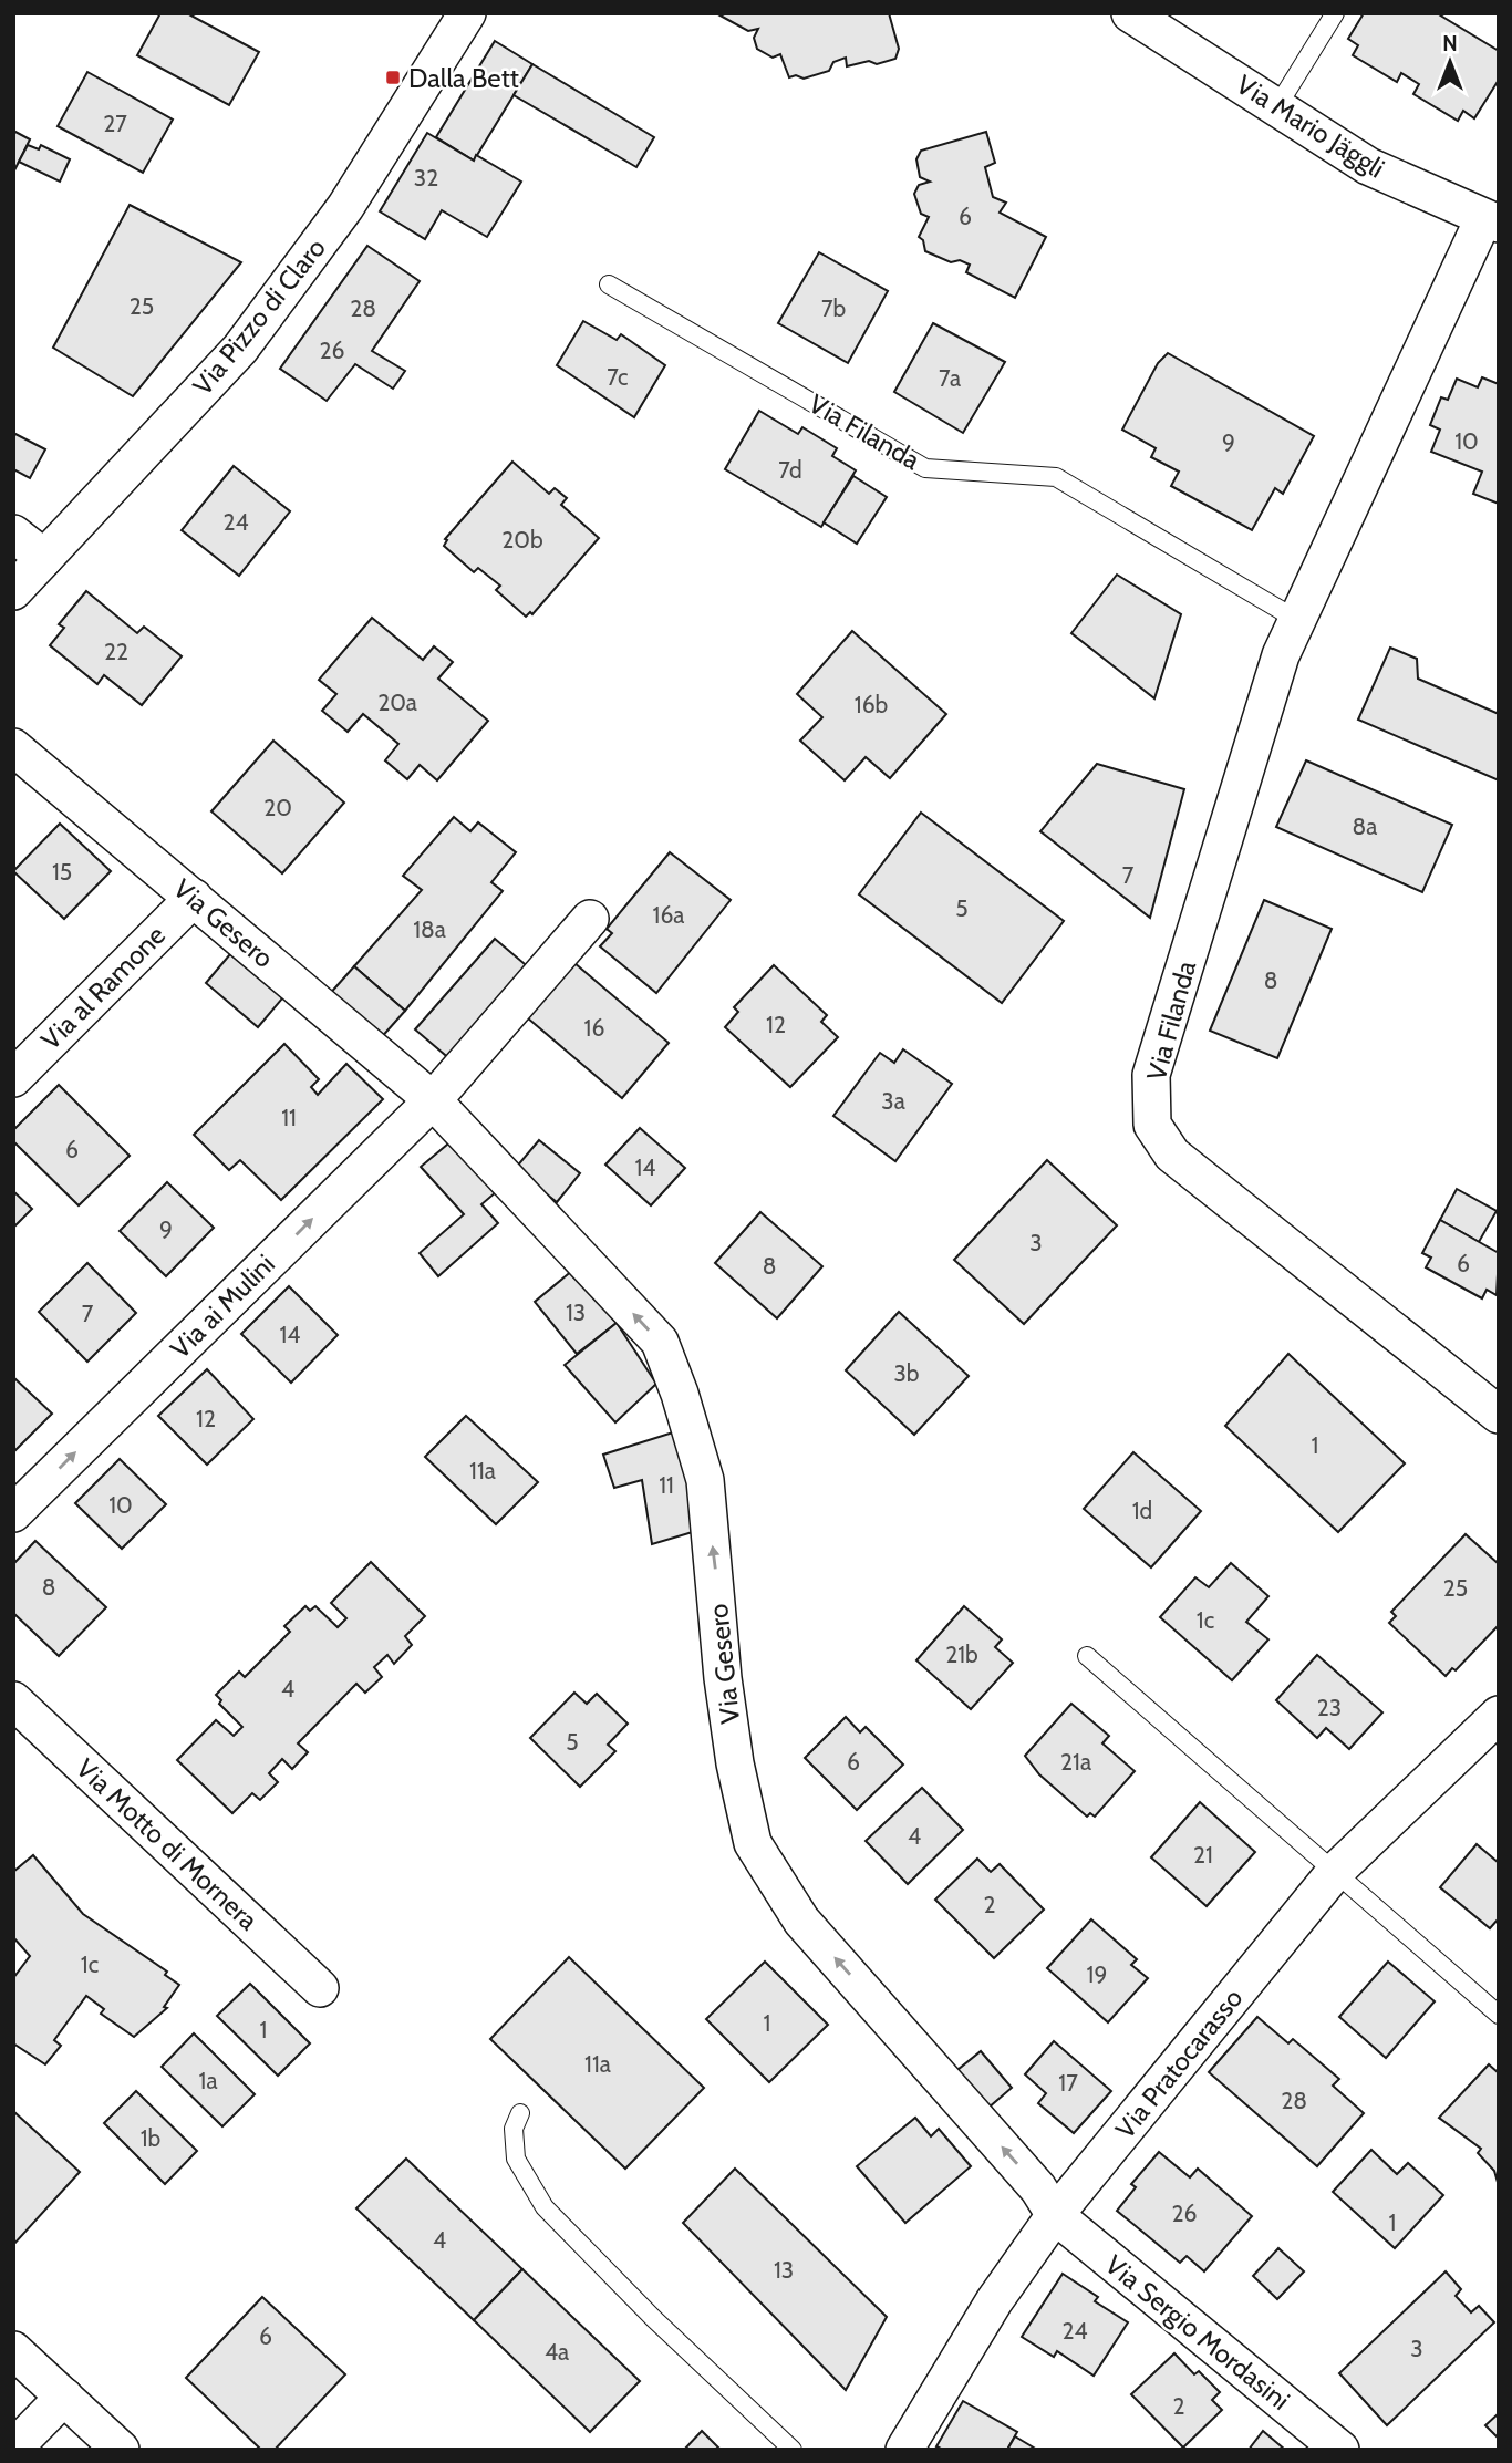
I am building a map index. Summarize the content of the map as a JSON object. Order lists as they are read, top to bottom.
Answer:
{
  "streets": {
    "street": [
      "Via Mario Jäggli",
      "Via Pizzo di Claro",
      "Via Filanda",
      "Via Gesero",
      "Via al Ramone",
      "Via ai Mulini",
      "Via Motto di Mornera",
      "Via Pratocarasso",
      "Via Sergio Mordasini"
    ]
  },
  "crossings": [
    ["Via Mario Jäggli", "Via Filanda"],
    ["Via Gesero", "Via al Ramone"],
    ["Via Gesero", "Via ai Mulini"],
    ["Via Gesero", "Via Pratocarasso"],
    ["Via Gesero", "Via Sergio Mordasini"],
    ["Via Pratocarasso", "Via Sergio Mordasini"]
  ],
  "one_way": ["Via Gesero", "Via ai Mulini"],
  "places": {
    "transit": ["Dalla Bett"]
  },
  "house_numbers": [
    "27",
    "32",
    "6",
    "25",
    "28",
    "7b",
    "26",
    "7c",
    "7a",
    "10",
    "9",
    "7d",
    "24",
    "20b",
    "22",
    "20a",
    "16b",
    "20",
    "8a",
    "15",
    "7",
    "5",
    "16a",
    "18a",
    "8",
    "12",
    "16",
    "3a",
    "11",
    "6",
    "14",
    "9",
    "3",
    "6",
    "8",
    "13",
    "7",
    "14",
    "3b",
    "12",
    "1",
    "11a",
    "11",
    "10",
    "1d",
    "8",
    "25",
    "1c",
    "21b",
    "4",
    "23",
    "5",
    "6",
    "21a",
    "4",
    "21",
    "2",
    "1c",
    "19",
    "1",
    "1",
    "11a",
    "1a",
    "17",
    "28",
    "1b",
    "26",
    "1",
    "4",
    "13",
    "24",
    "6",
    "3",
    "4a",
    "2"
  ],
  "north": "top"
}
